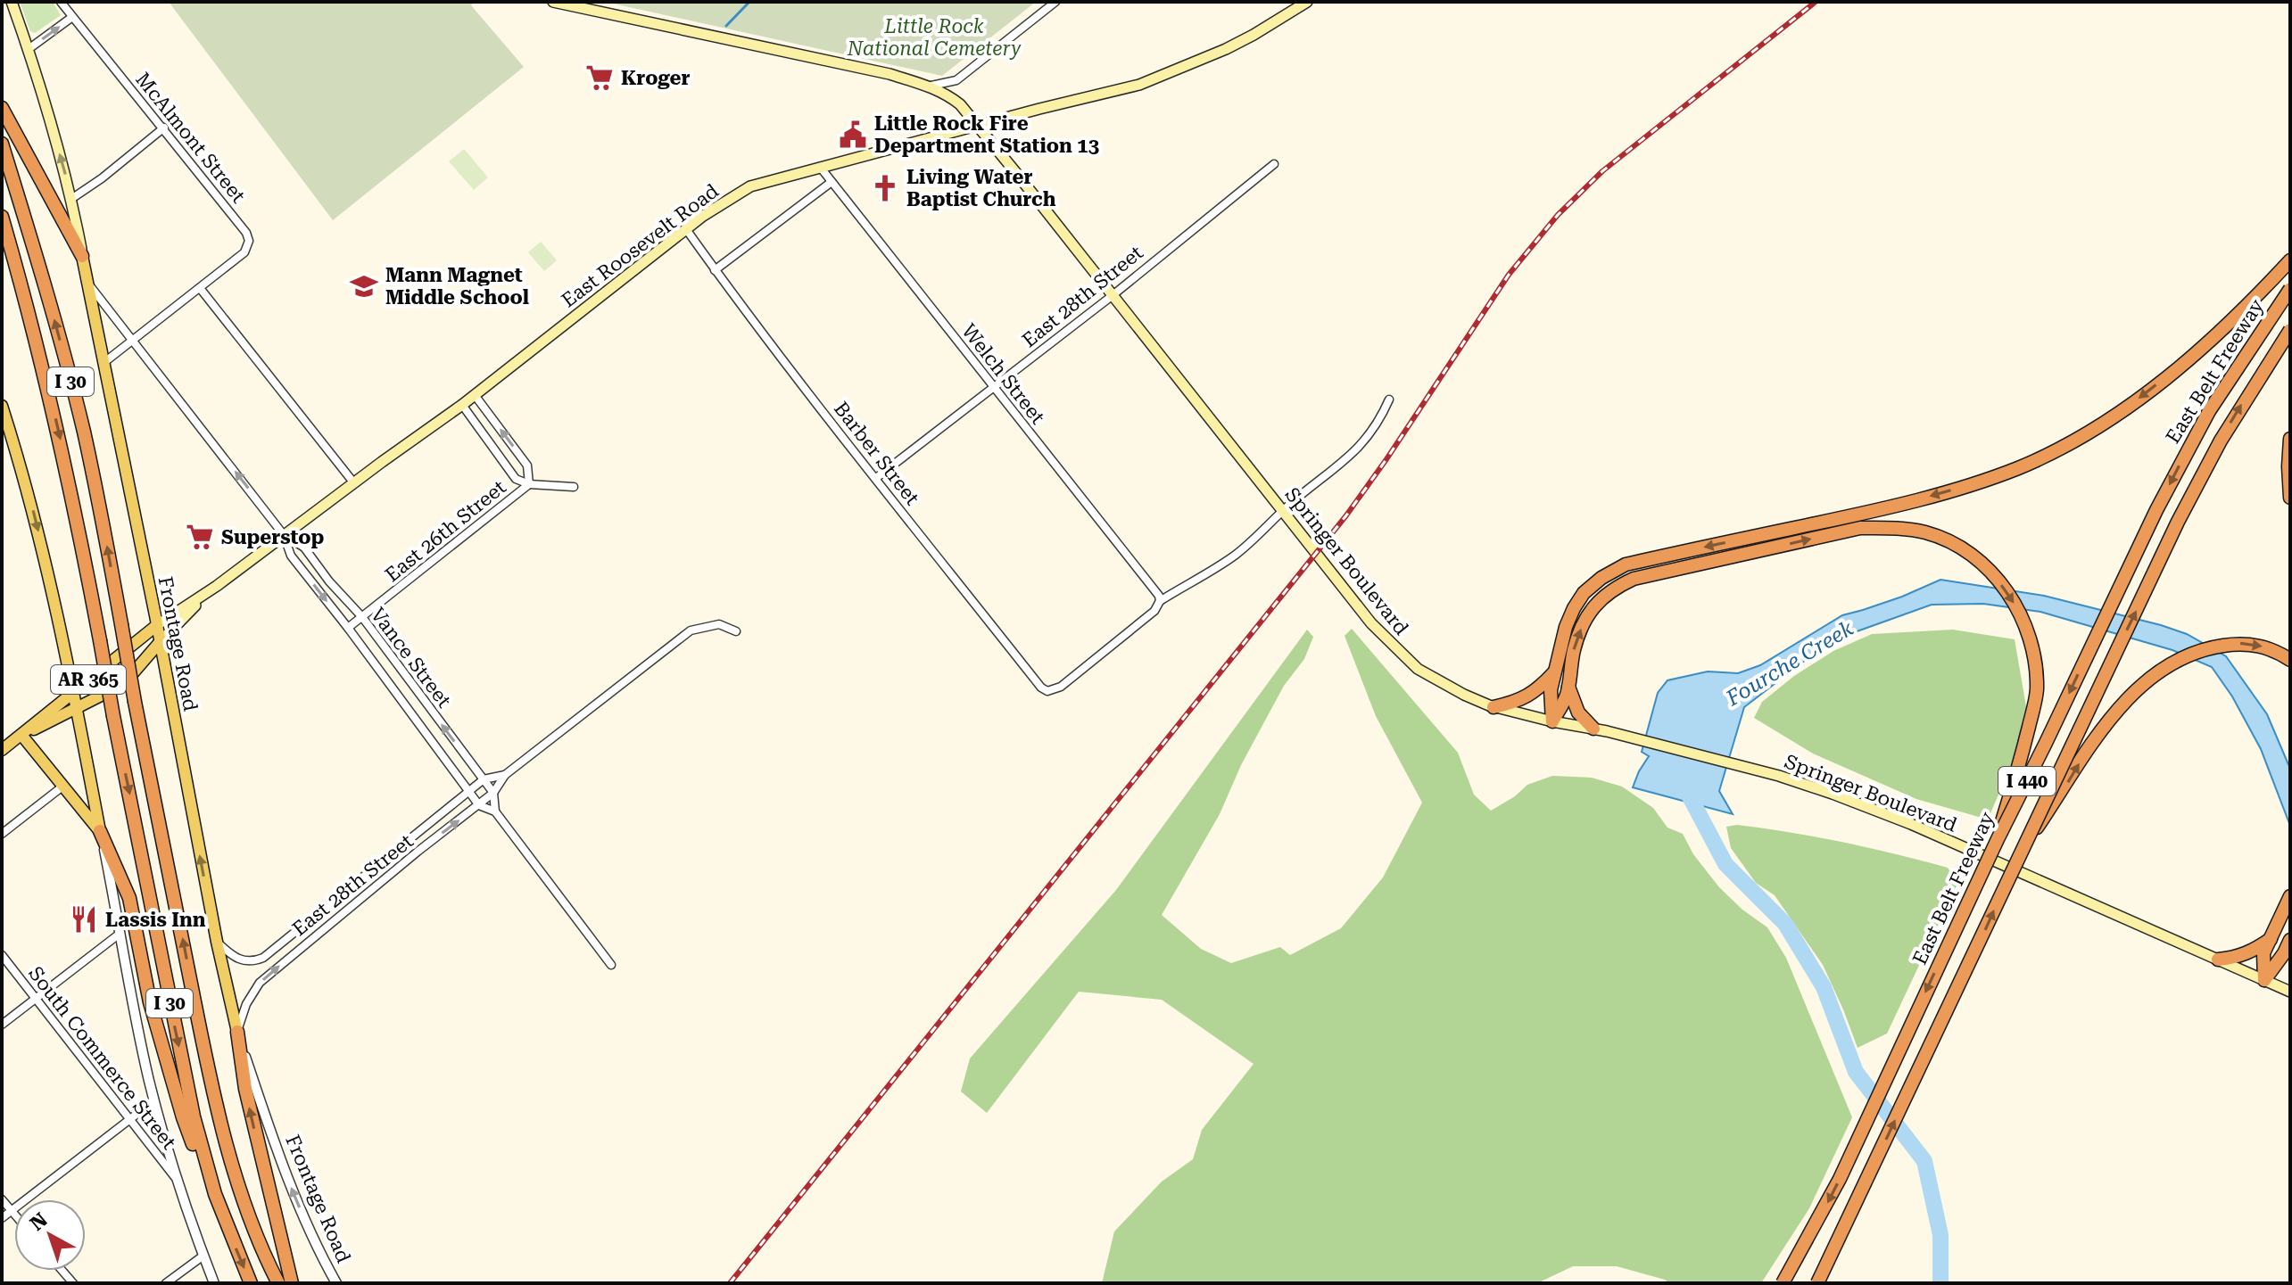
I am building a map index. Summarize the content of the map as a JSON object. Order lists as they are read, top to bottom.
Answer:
{
  "streets": {
    "highway": ["East Belt Freeway", "I 30", "I 440"],
    "main road": [
      "East Roosevelt Road",
      "Springer Boulevard",
      "Frontage Road",
      "AR 365"
    ],
    "street": [
      "McAlmont Street",
      "East 28th Street",
      "Welch Street",
      "Barber Street",
      "East 26th Street",
      "Vance Street",
      "South Commerce Street"
    ]
  },
  "crossings": [
    ["East Roosevelt Road", "Welch Street"],
    ["East Roosevelt Road", "Barber Street"],
    ["East Roosevelt Road", "Springer Boulevard"],
    ["East Roosevelt Road", "Frontage Road"],
    ["East Roosevelt Road", "Vance Street"],
    ["East 28th Street", "Welch Street"],
    ["East 28th Street", "Barber Street"],
    ["East 28th Street", "Springer Boulevard"],
    ["East 28th Street", "Frontage Road"],
    ["East 28th Street", "Vance Street"],
    ["Welch Street", "Barber Street"],
    ["East 26th Street", "Vance Street"],
    ["Frontage Road", "Vance Street"]
  ],
  "one_way": ["Frontage Road"],
  "water": ["Fourche Creek"],
  "parks": ["Little Rock National Cemetery"],
  "places": {
    "supermarket": ["Kroger", "Superstop"],
    "public building": ["Little Rock Fire Department Station 13"],
    "church": ["Living Water Baptist Church"],
    "school or university": ["Mann Magnet Middle School"],
    "restaurant": ["Lassis Inn"]
  },
  "north": "top left"
}
